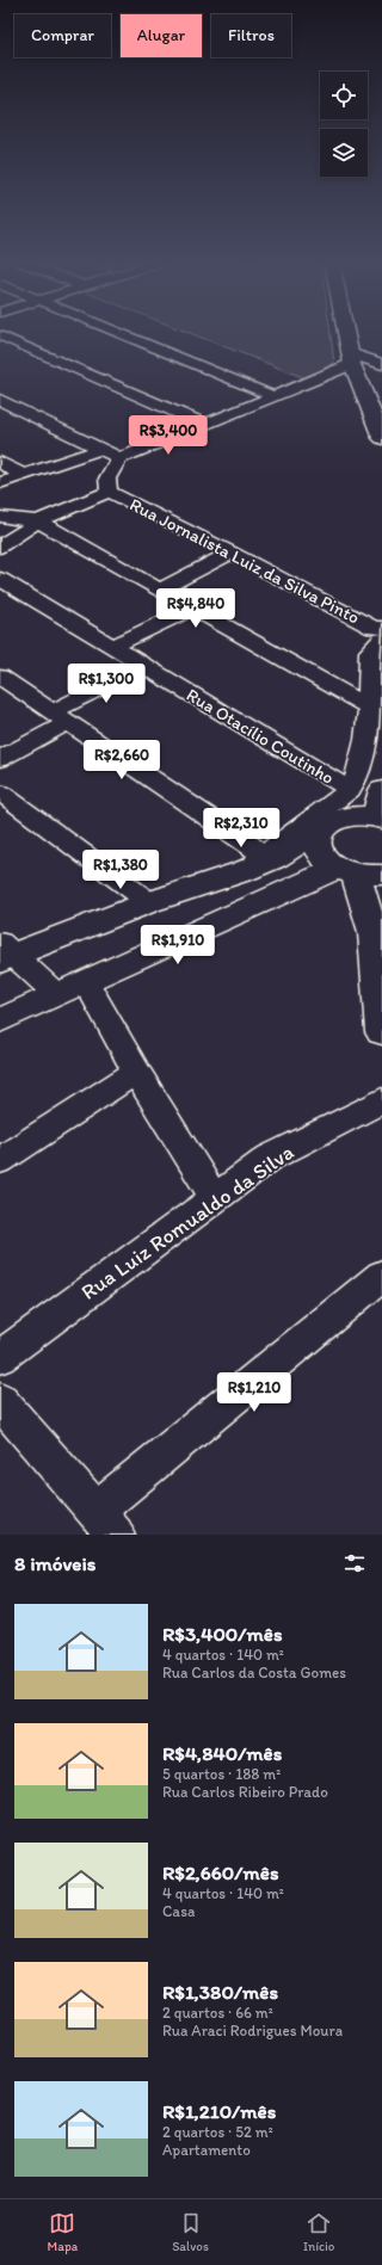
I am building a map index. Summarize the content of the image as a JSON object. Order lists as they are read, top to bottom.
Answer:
{
  "streets": {
    "street": ["Rua Jornalista Luiz da Silva Pinto", "Rua Otacílio Coutinho", "Rua Luiz Romualdo da Silva"]
  },
  "page": {
    "chip": ["Comprar", "Alugar", "Filtros"],
    "price": [
      "R$3,400",
      "R$4,840",
      "R$1,300",
      "R$2,660",
      "R$2,310",
      "R$1,380",
      "R$1,910",
      "R$1,210"
    ],
    "heading": "8 imóveis",
    "list": [
      {
        "name": "R$3,400/mês",
        "note": "4 quartos · 140 m² · Rua Carlos da Costa Gomes"
      },
      {
        "name": "R$4,840/mês",
        "note": "5 quartos · 188 m² · Rua Carlos Ribeiro Prado"
      },
      {
        "name": "R$2,660/mês",
        "note": "4 quartos · 140 m² · Casa"
      },
      {
        "name": "R$1,380/mês",
        "note": "2 quartos · 66 m² · Rua Araci Rodrigues Moura"
      },
      {
        "name": "R$1,210/mês",
        "note": "2 quartos · 52 m² · Apartamento"
      }
    ],
    "tabs": ["Mapa", "Salvos", "Início"]
  }
}
